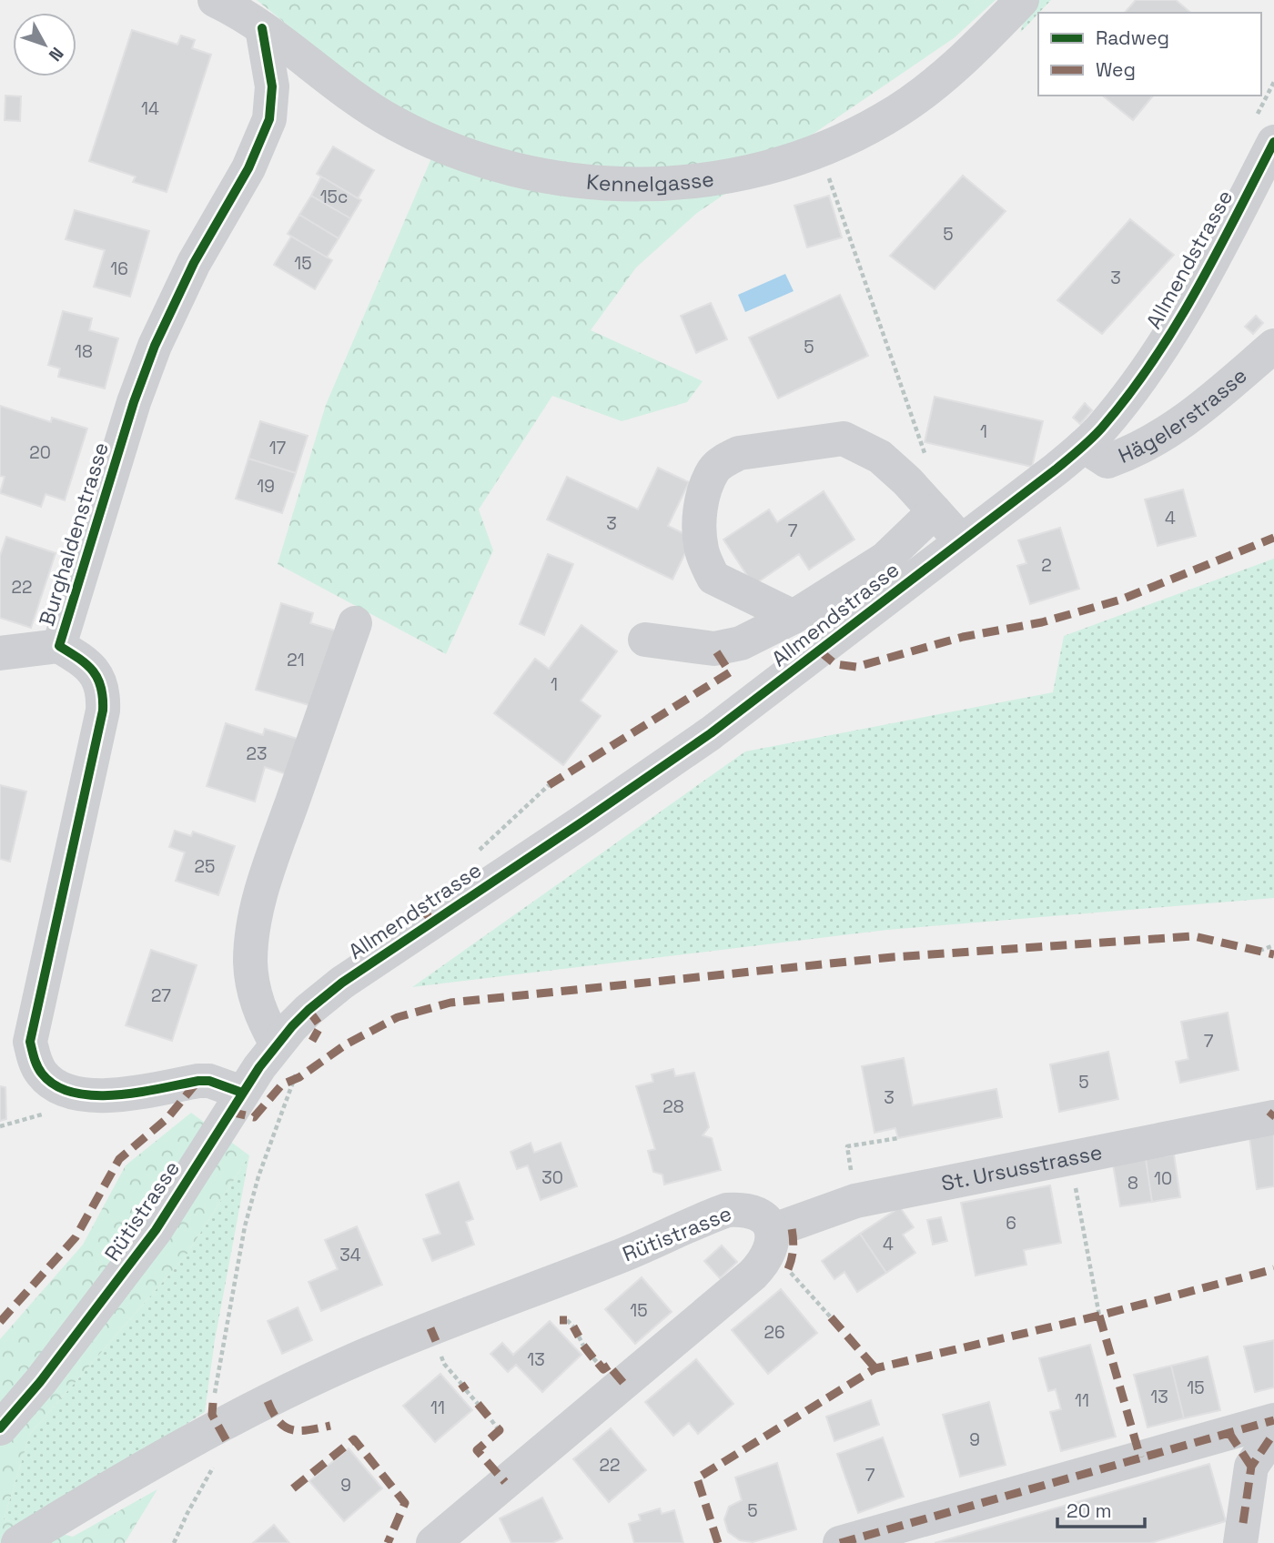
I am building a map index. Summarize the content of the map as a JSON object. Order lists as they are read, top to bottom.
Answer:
{
  "streets": {
    "street": [
      "Kennelgasse",
      "Allmendstrasse",
      "Hägelerstrasse",
      "Burghaldenstrasse",
      "St. Ursusstrasse",
      "Rütistrasse"
    ]
  },
  "crossings": [
    ["Kennelgasse", "Burghaldenstrasse"],
    ["Allmendstrasse", "Hägelerstrasse"],
    ["Allmendstrasse", "Rütistrasse"],
    ["Burghaldenstrasse", "Rütistrasse"],
    ["St. Ursusstrasse", "Rütistrasse"]
  ],
  "house_numbers": [
    "14",
    "15c",
    "5",
    "15",
    "16",
    "3",
    "5",
    "18",
    "1",
    "17",
    "20",
    "19",
    "4",
    "3",
    "7",
    "2",
    "22",
    "21",
    "1",
    "23",
    "25",
    "27",
    "7",
    "5",
    "3",
    "28",
    "30",
    "10",
    "8",
    "6",
    "4",
    "34",
    "15",
    "26",
    "13",
    "15",
    "13",
    "11",
    "11",
    "9",
    "22",
    "7",
    "9",
    "5"
  ],
  "legend": ["Radweg", "Weg"],
  "scale_bar": "20 m",
  "north": "bottom right"
}
